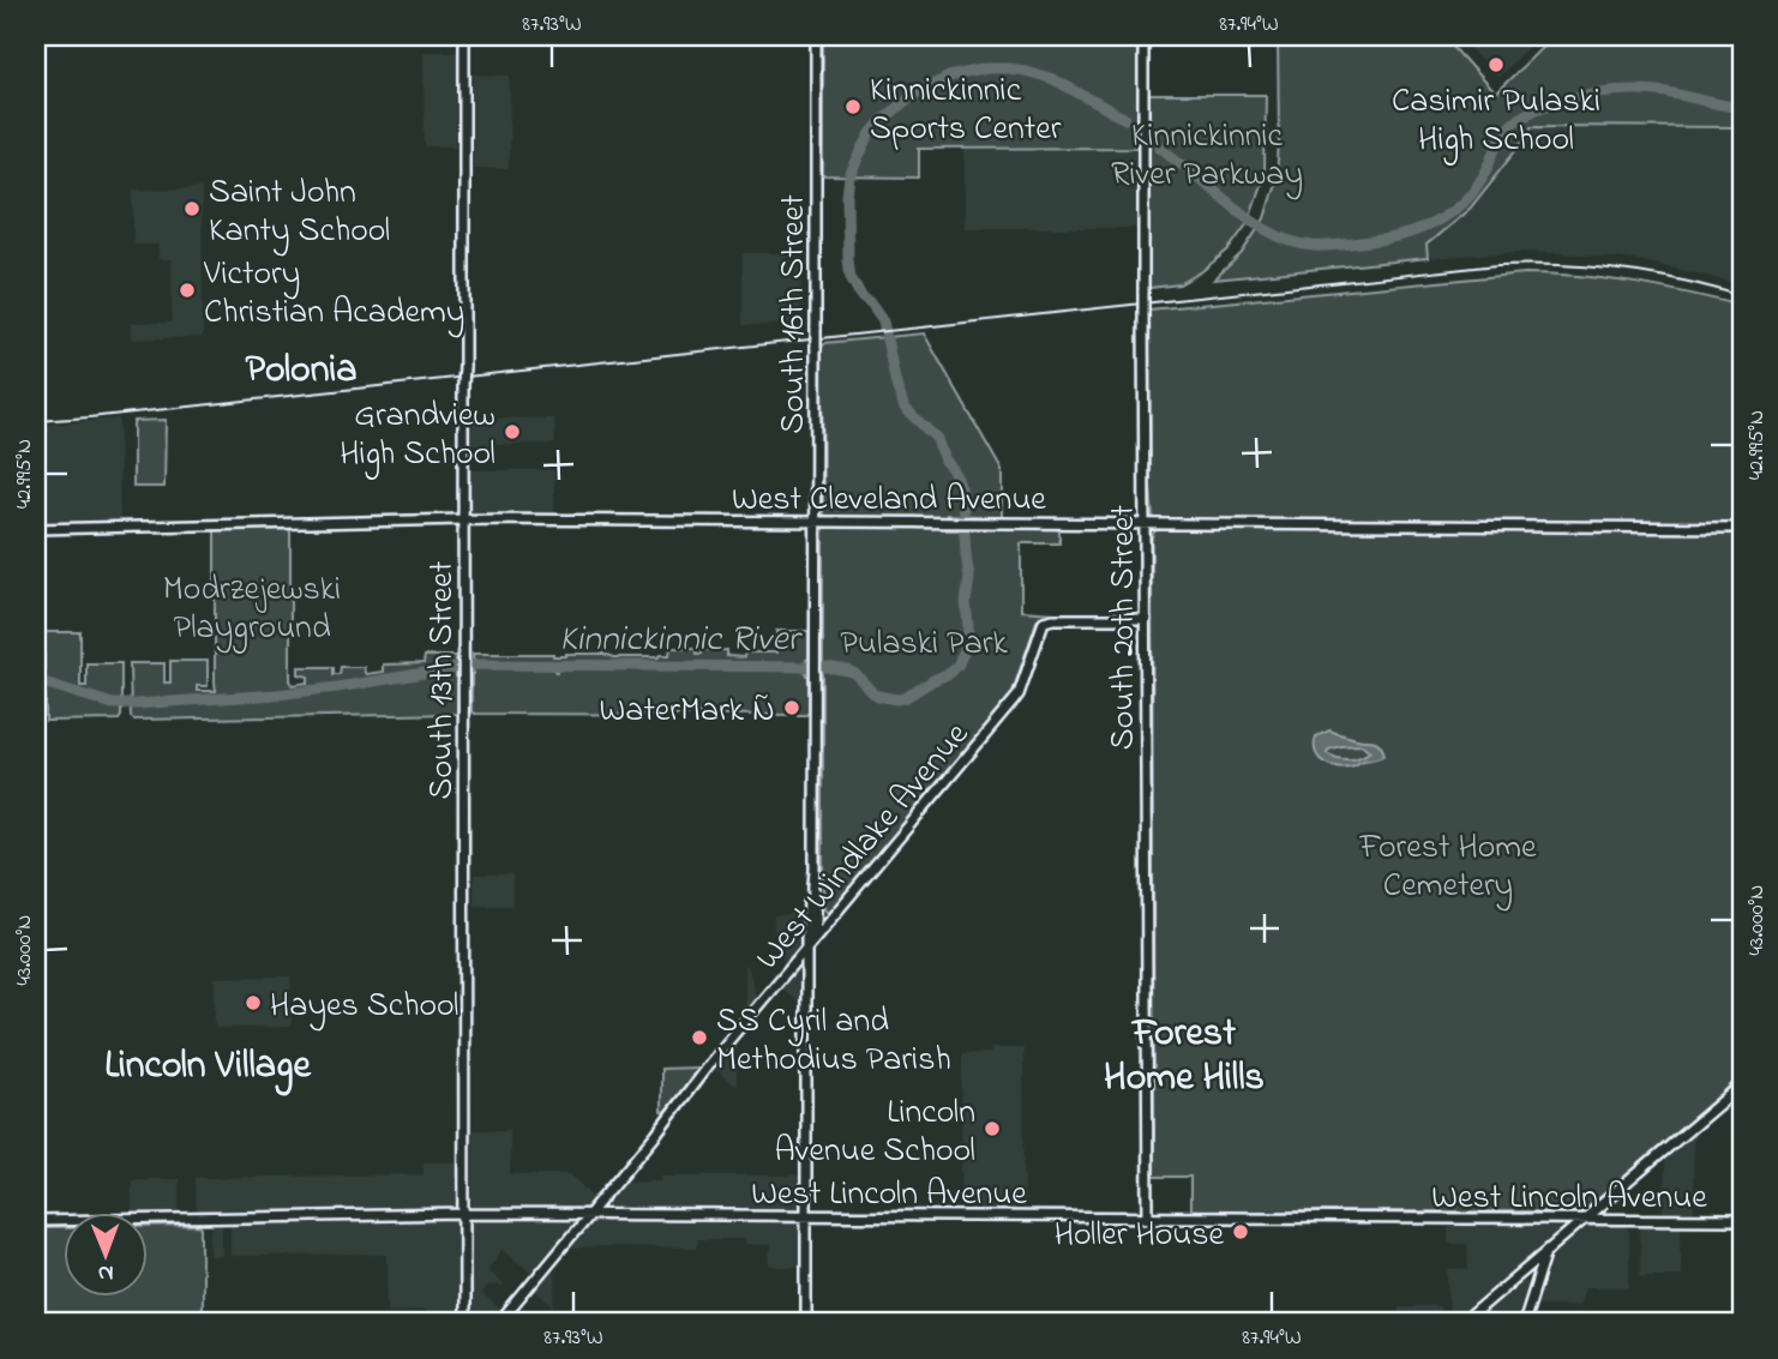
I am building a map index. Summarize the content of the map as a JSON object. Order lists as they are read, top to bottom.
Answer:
{
  "streets": {
    "street": [
      "South 16th Street",
      "West Cleveland Avenue",
      "South 20th Street",
      "South 13th Street",
      "West Windlake Avenue",
      "West Lincoln Avenue"
    ]
  },
  "crossings": [
    ["South 16th Street", "West Cleveland Avenue"],
    ["South 16th Street", "West Windlake Avenue"],
    ["South 16th Street", "West Lincoln Avenue"],
    ["West Cleveland Avenue", "South 20th Street"],
    ["West Cleveland Avenue", "South 13th Street"],
    ["South 20th Street", "West Windlake Avenue"],
    ["South 20th Street", "West Lincoln Avenue"],
    ["South 13th Street", "West Lincoln Avenue"],
    ["West Windlake Avenue", "West Lincoln Avenue"]
  ],
  "districts": ["Polonia", "Forest Home Hills", "Lincoln Village"],
  "water": ["Kinnickinnic River"],
  "parks": [
    "Kinnickinnic River Parkway",
    "Modrzejewski Playground",
    "Pulaski Park",
    "Forest Home Cemetery"
  ],
  "places": [
    "Casimir Pulaski High School",
    "Kinnickinnic Sports Center",
    "Saint John Kanty School",
    "Victory Christian Academy",
    "Grandview High School",
    "WaterMark Ñ",
    "Hayes School",
    "SS Cyril and Methodius Parish",
    "Lincoln Avenue School",
    "Holler House"
  ],
  "north": "bottom",
  "coordinates": [
    "87.93°W",
    "87.94°W",
    "42.995°N",
    "43.000°N"
  ]
}
